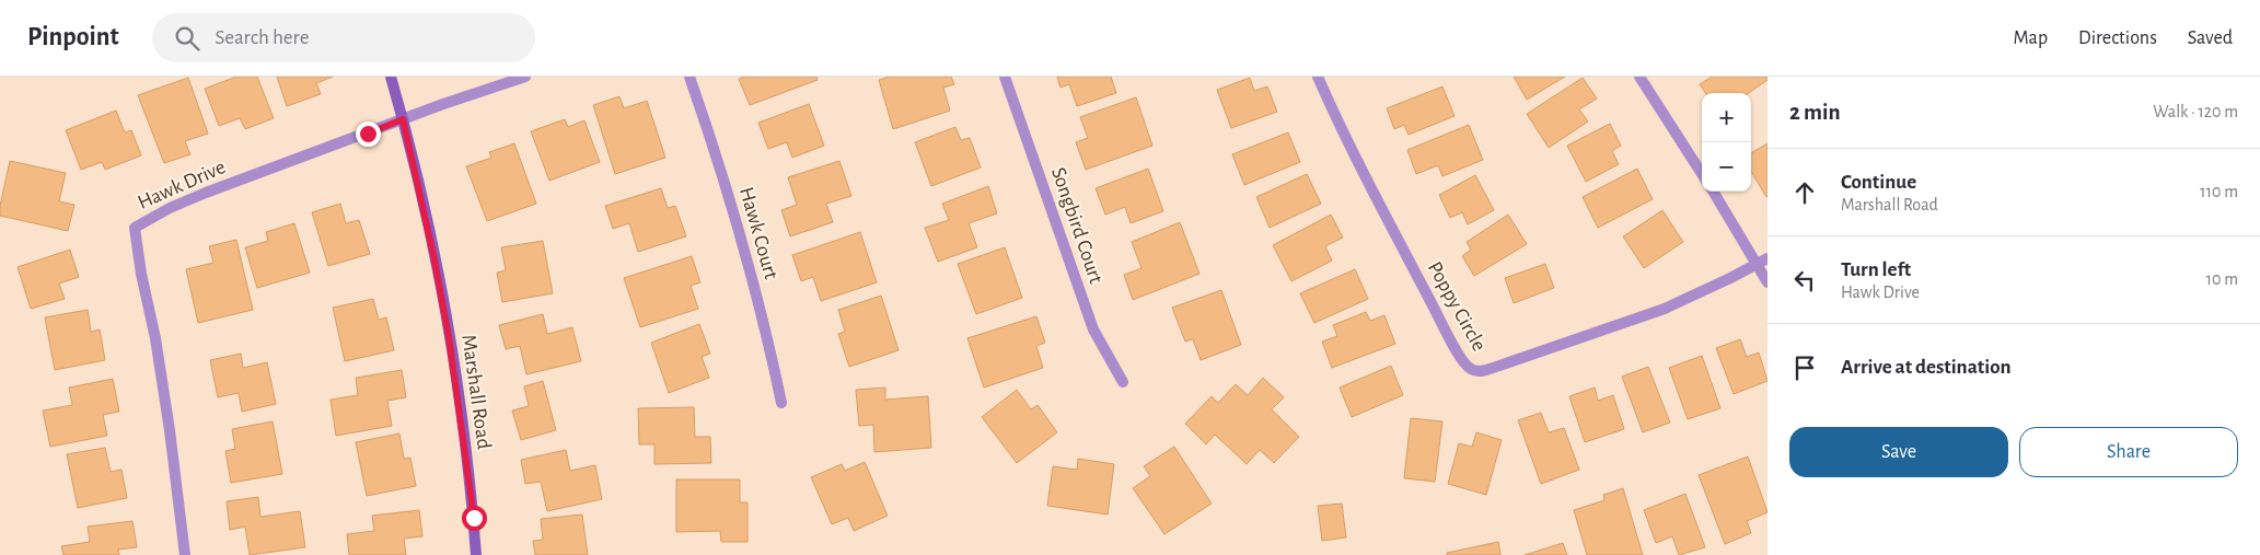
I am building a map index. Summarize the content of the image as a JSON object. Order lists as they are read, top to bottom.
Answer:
{
  "streets": {
    "street": [
      "Hawk Drive",
      "Songbird Court",
      "Hawk Court",
      "Poppy Circle",
      "Marshall Road"
    ]
  },
  "crossings": [
    ["Hawk Drive", "Marshall Road"]
  ],
  "page": {
    "header": "Pinpoint",
    "search": "Search here",
    "nav": ["Map", "Directions", "Saved"],
    "heading": ["2 min", "Walk · 120 m"],
    "map_buttons": ["+", "−"],
    "list": [
      ["Continue", "Marshall Road", "110 m"],
      ["Turn left", "Hawk Drive", "10 m"],
      "Arrive at destination"
    ],
    "buttons": ["Save", "Share"]
  }
}
